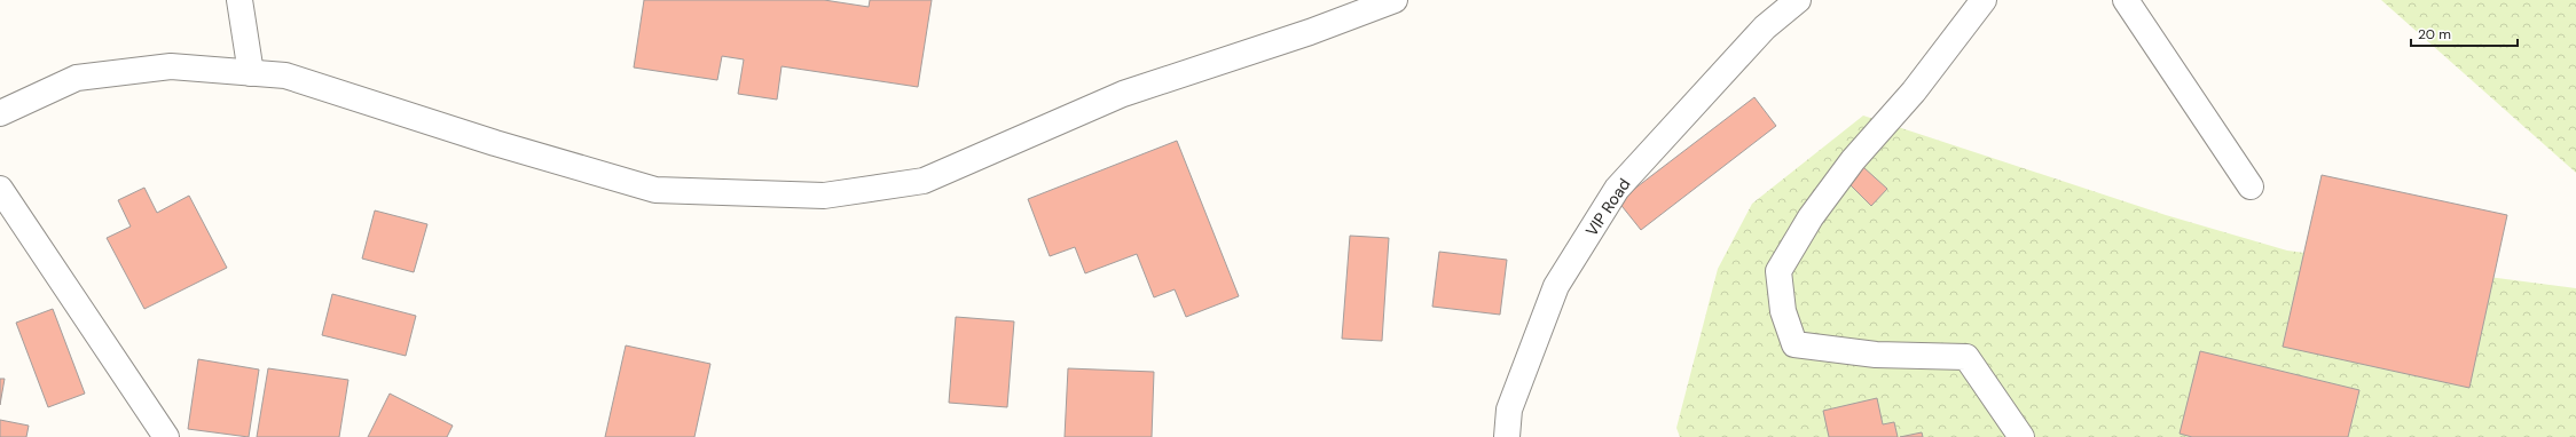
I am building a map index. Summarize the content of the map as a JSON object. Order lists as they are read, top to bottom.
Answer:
{
  "streets": {
    "street": ["VIP Road"]
  },
  "scale_bar": "20 m"
}
